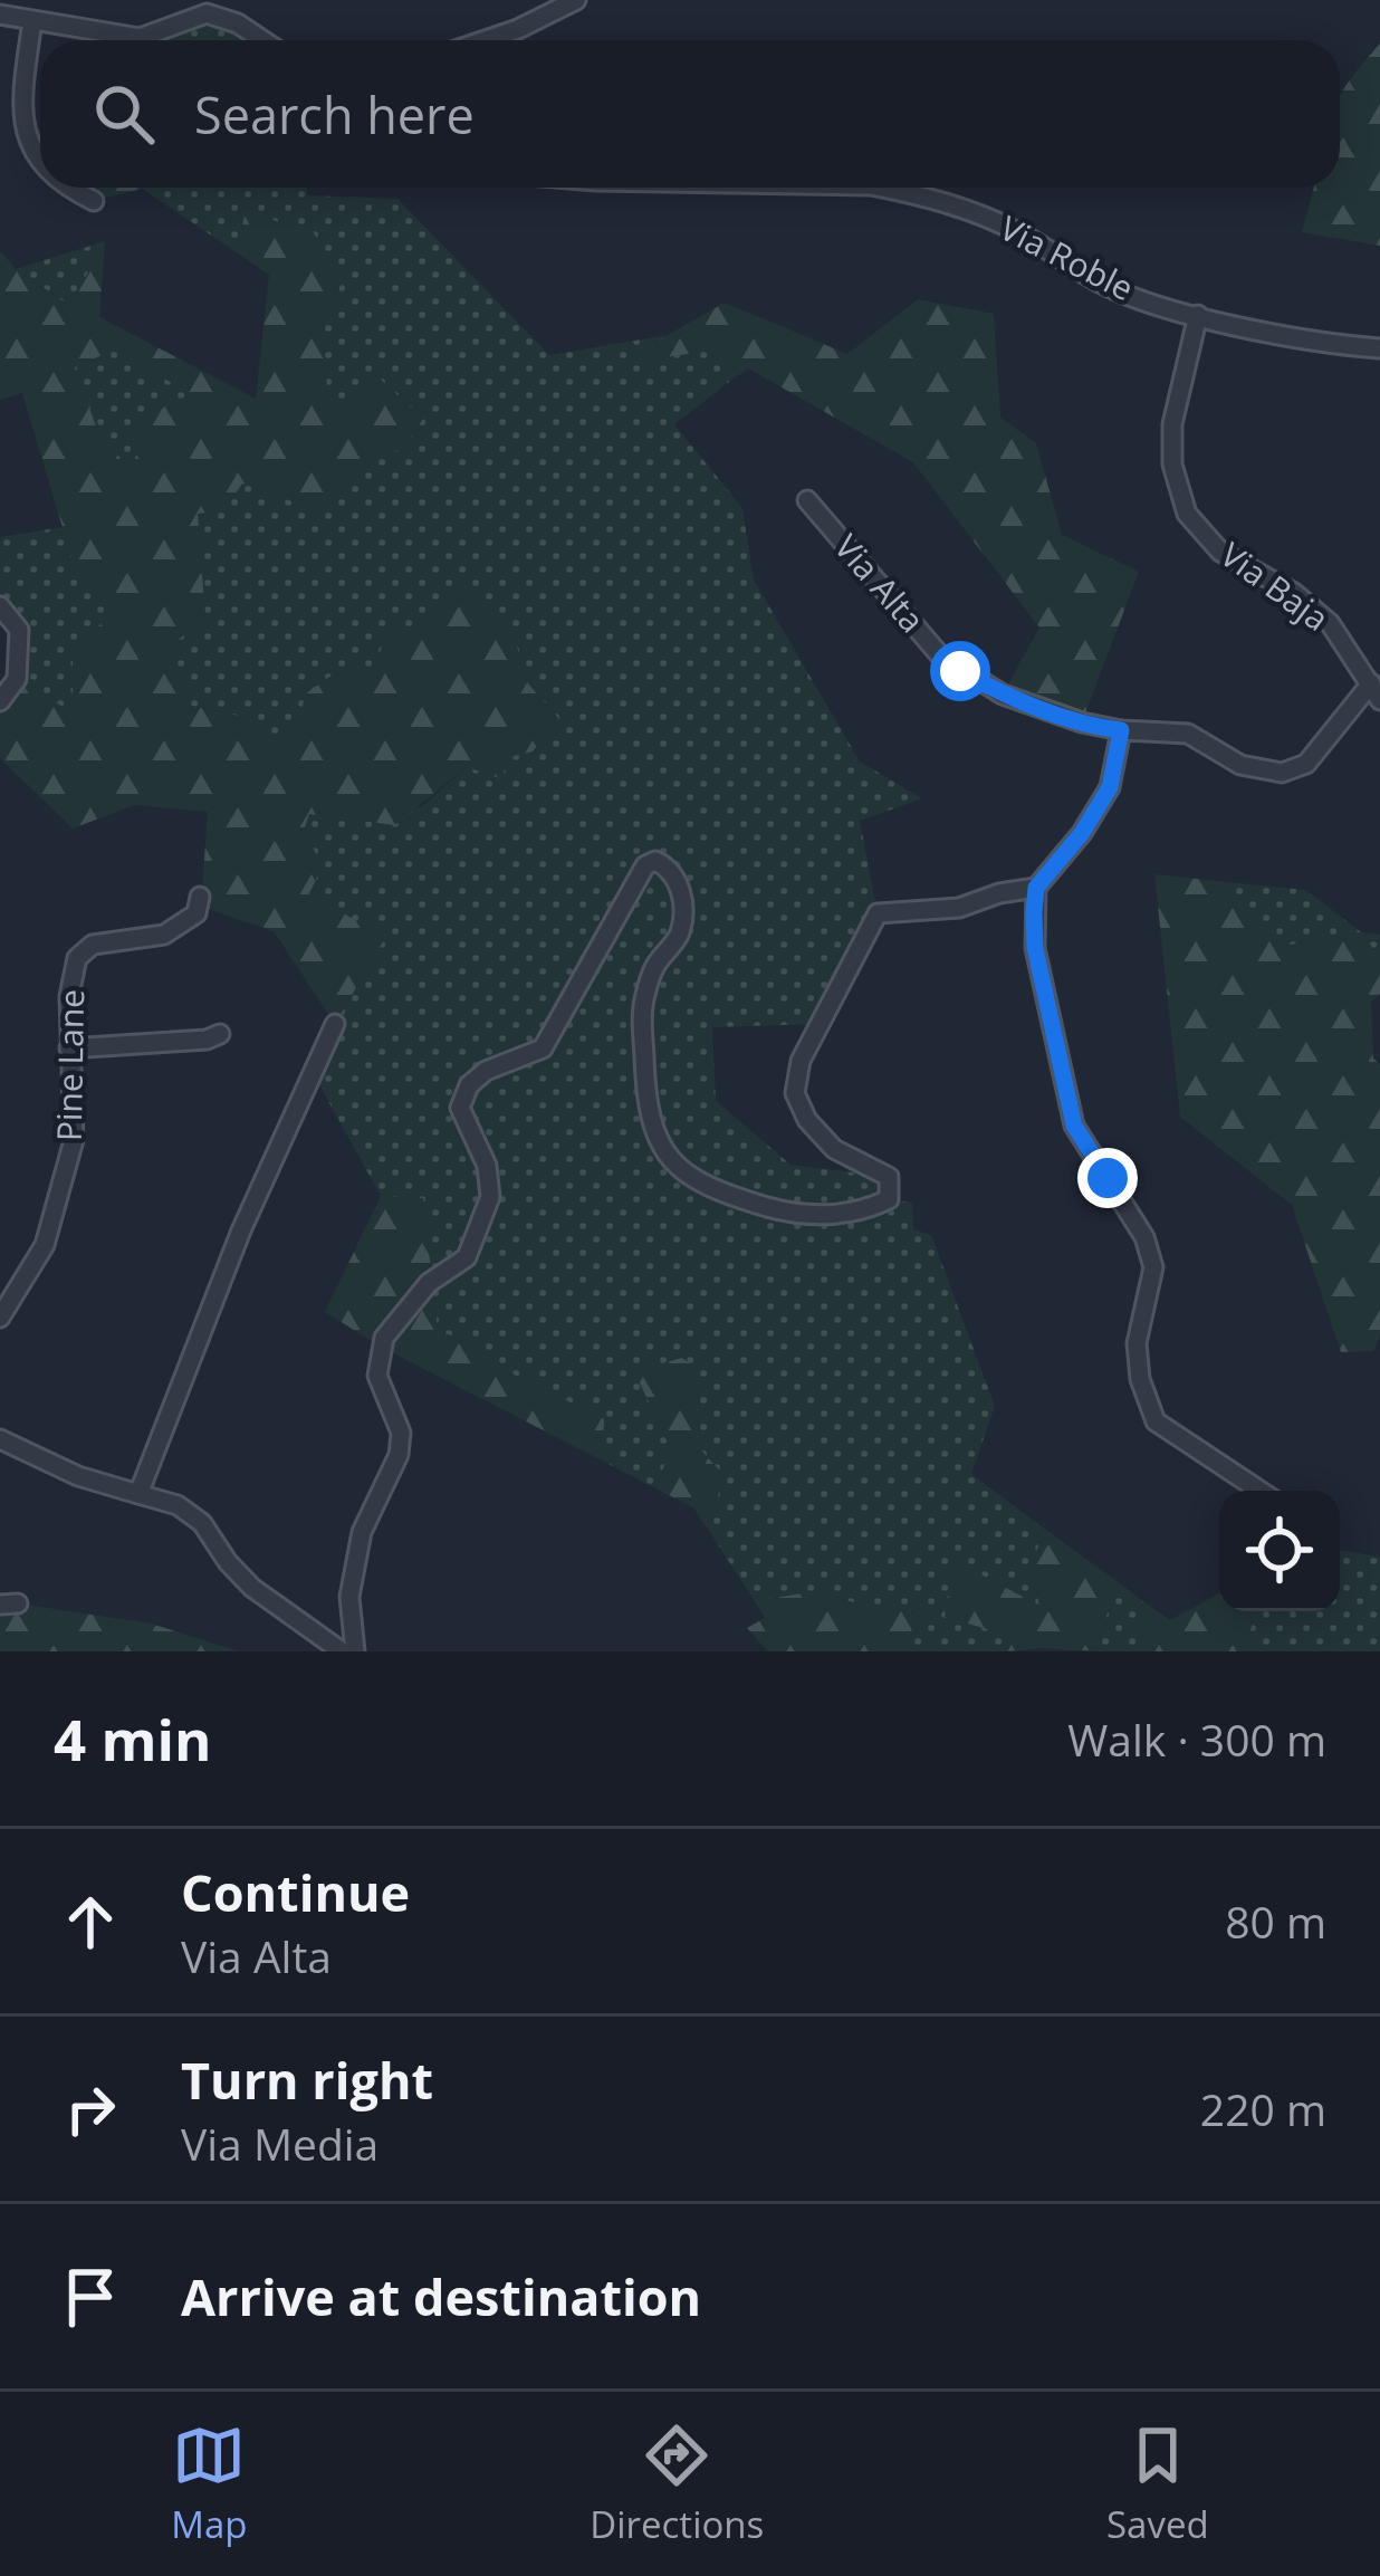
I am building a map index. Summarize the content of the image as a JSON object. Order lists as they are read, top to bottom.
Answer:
{
  "streets": {
    "street": [
      "Via Roble",
      "Via Alta",
      "Via Baja",
      "Pine Lane"
    ]
  },
  "crossings": [
    ["Via Roble", "Via Baja"],
    ["Via Alta", "Via Baja"]
  ],
  "page": {
    "search": "Search here",
    "heading": ["4 min", "Walk · 300 m"],
    "list": [
      ["Continue", "Via Alta", "80 m"],
      ["Turn right", "Via Media", "220 m"],
      "Arrive at destination"
    ],
    "nav": ["Map", "Directions", "Saved"]
  }
}
